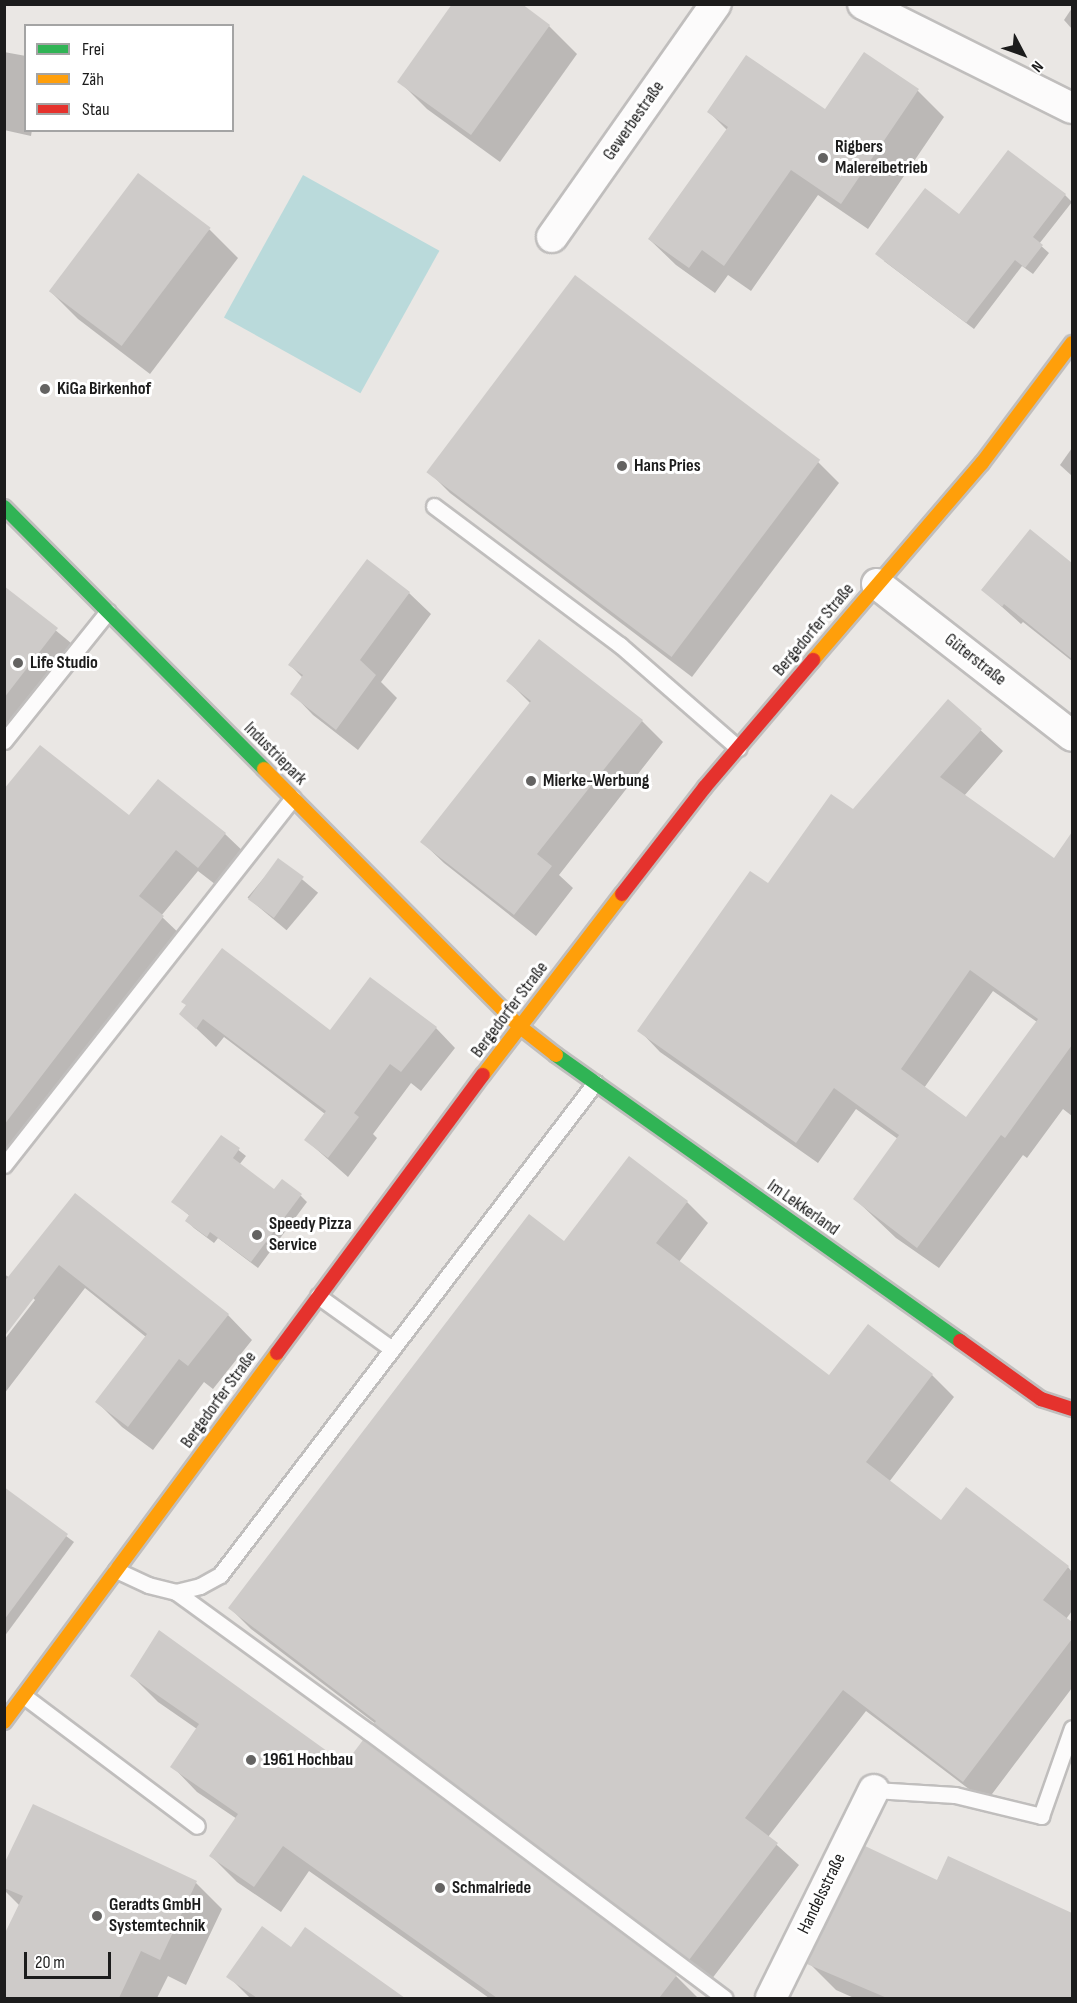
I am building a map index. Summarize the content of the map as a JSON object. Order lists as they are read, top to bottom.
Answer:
{
  "streets": {
    "street": [
      "Gewerbestraße",
      "Bergedorfer Straße",
      "Güterstraße",
      "Industriepark",
      "Im Lekkerland",
      "Handelsstraße"
    ]
  },
  "crossings": [
    ["Bergedorfer Straße", "Güterstraße"],
    ["Bergedorfer Straße", "Industriepark"],
    ["Bergedorfer Straße", "Im Lekkerland"],
    ["Industriepark", "Im Lekkerland"]
  ],
  "places": [
    "Rigbers Malereibetrieb",
    "KiGa Birkenhof",
    "Hans Pries",
    "Life Studio",
    "Mierke-Werbung",
    "Speedy Pizza Service",
    "1961 Hochbau",
    "Schmalriede",
    "Geradts GmbH Systemtechnik"
  ],
  "legend": ["Frei", "Zäh", "Stau"],
  "scale_bar": "20 m",
  "north": "bottom right"
}
